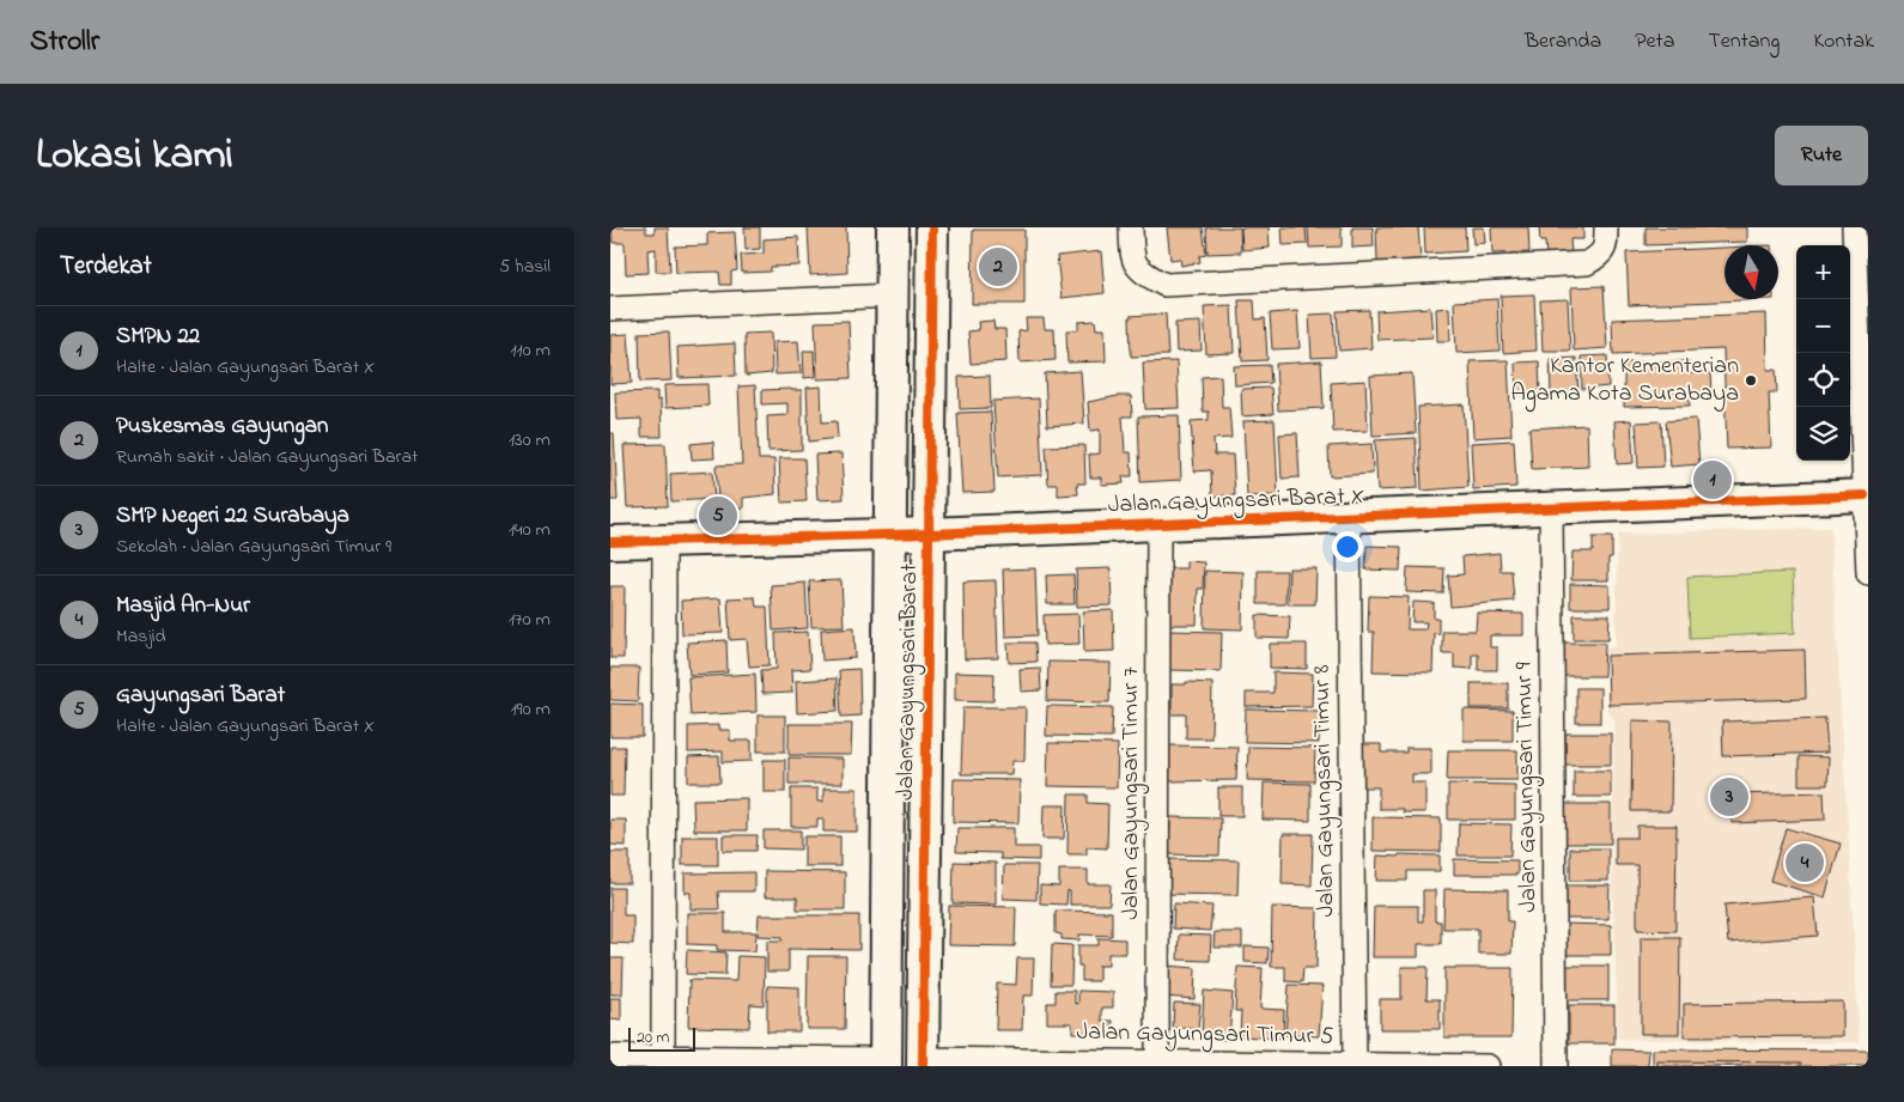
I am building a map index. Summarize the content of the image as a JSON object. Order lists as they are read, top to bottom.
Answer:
{
  "streets": {
    "street": [
      "Jalan Gayungsari Barat X",
      "Jalan Gayungsari Barat",
      "Jalan Gayungsari Timur 9",
      "Jalan Gayungsari Timur 8",
      "Jalan Gayungsari Timur 7",
      "Jalan Gayungsari Timur 5"
    ]
  },
  "crossings": [
    ["Jalan Gayungsari Barat X", "Jalan Gayungsari Barat"],
    ["Jalan Gayungsari Barat X", "Jalan Gayungsari Timur 9"],
    ["Jalan Gayungsari Barat X", "Jalan Gayungsari Timur 8"],
    ["Jalan Gayungsari Barat X", "Jalan Gayungsari Timur 7"],
    ["Jalan Gayungsari Barat", "Jalan Gayungsari Timur 5"],
    ["Jalan Gayungsari Timur 8", "Jalan Gayungsari Timur 5"],
    ["Jalan Gayungsari Timur 7", "Jalan Gayungsari Timur 5"]
  ],
  "places": ["Kantor Kementerian Agama Kota Surabaya"],
  "scale_bar": "20 m",
  "north": "bottom",
  "page": {
    "header": "Strollr",
    "nav": [
      "Beranda",
      "Peta",
      "Tentang",
      "Kontak"
    ],
    "title": "Lokasi kami",
    "buttons": "Rute",
    "heading": ["Terdekat", "5 hasil"],
    "map_buttons": ["+", "−"],
    "pins": [
      "2",
      "1",
      "5",
      "3",
      "4"
    ],
    "list": [
      {
        "mark": "1",
        "name": "SMPN 22",
        "note": "Halte · Jalan Gayungsari Barat X",
        "value": "110 m"
      },
      {
        "mark": "2",
        "name": "Puskesmas Gayungan",
        "note": "Rumah sakit · Jalan Gayungsari Barat",
        "value": "130 m"
      },
      {
        "mark": "3",
        "name": "SMP Negeri 22 Surabaya",
        "note": "Sekolah · Jalan Gayungsari Timur 9",
        "value": "140 m"
      },
      {
        "mark": "4",
        "name": "Masjid An-Nur",
        "note": "Masjid",
        "value": "170 m"
      },
      {
        "mark": "5",
        "name": "Gayungsari Barat",
        "note": "Halte · Jalan Gayungsari Barat X",
        "value": "190 m"
      }
    ],
    "scale": "20 m"
  }
}
